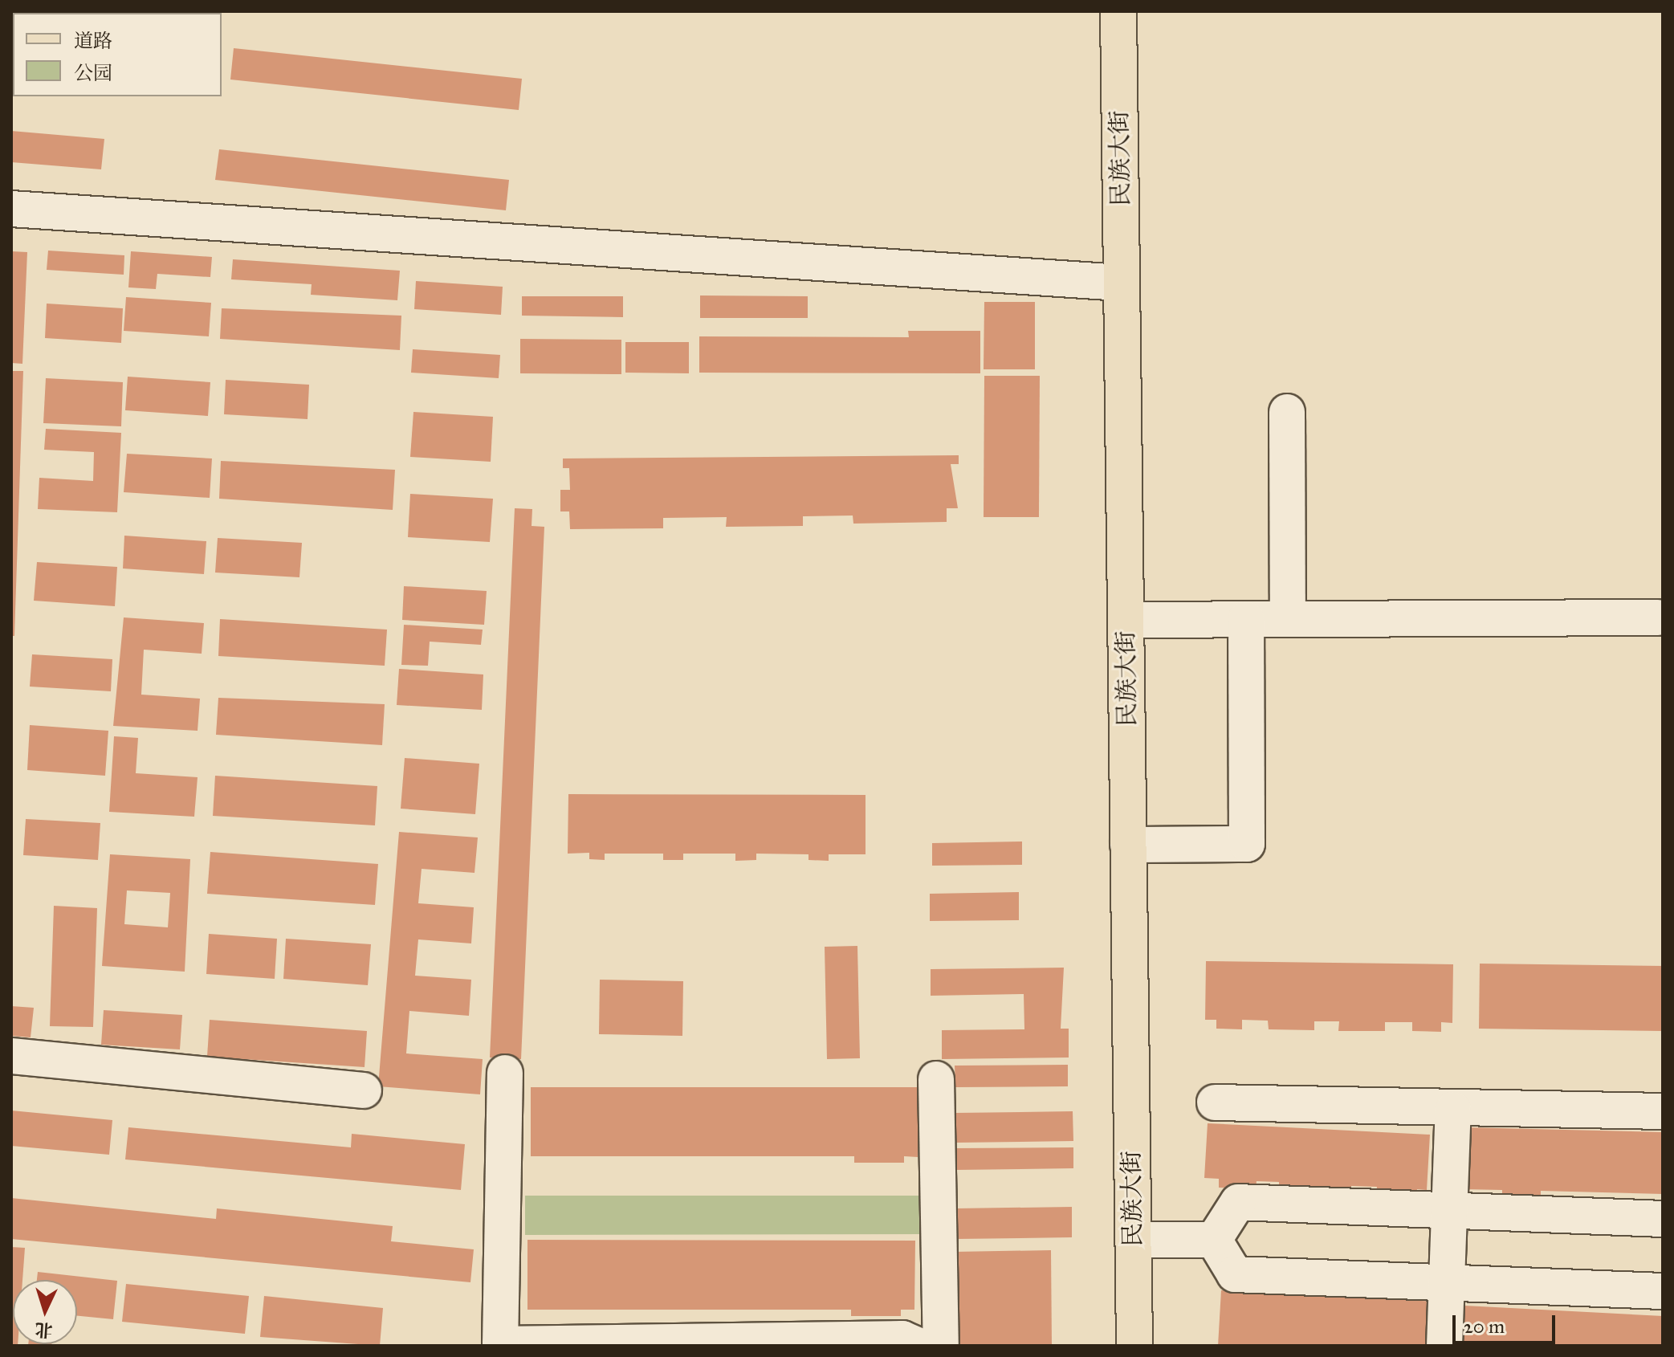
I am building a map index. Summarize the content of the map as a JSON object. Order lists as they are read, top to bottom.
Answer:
{
  "streets": {
    "main road": ["民族大街"]
  },
  "legend": ["道路", "公园"],
  "scale_bar": "20 m",
  "north": "bottom"
}
